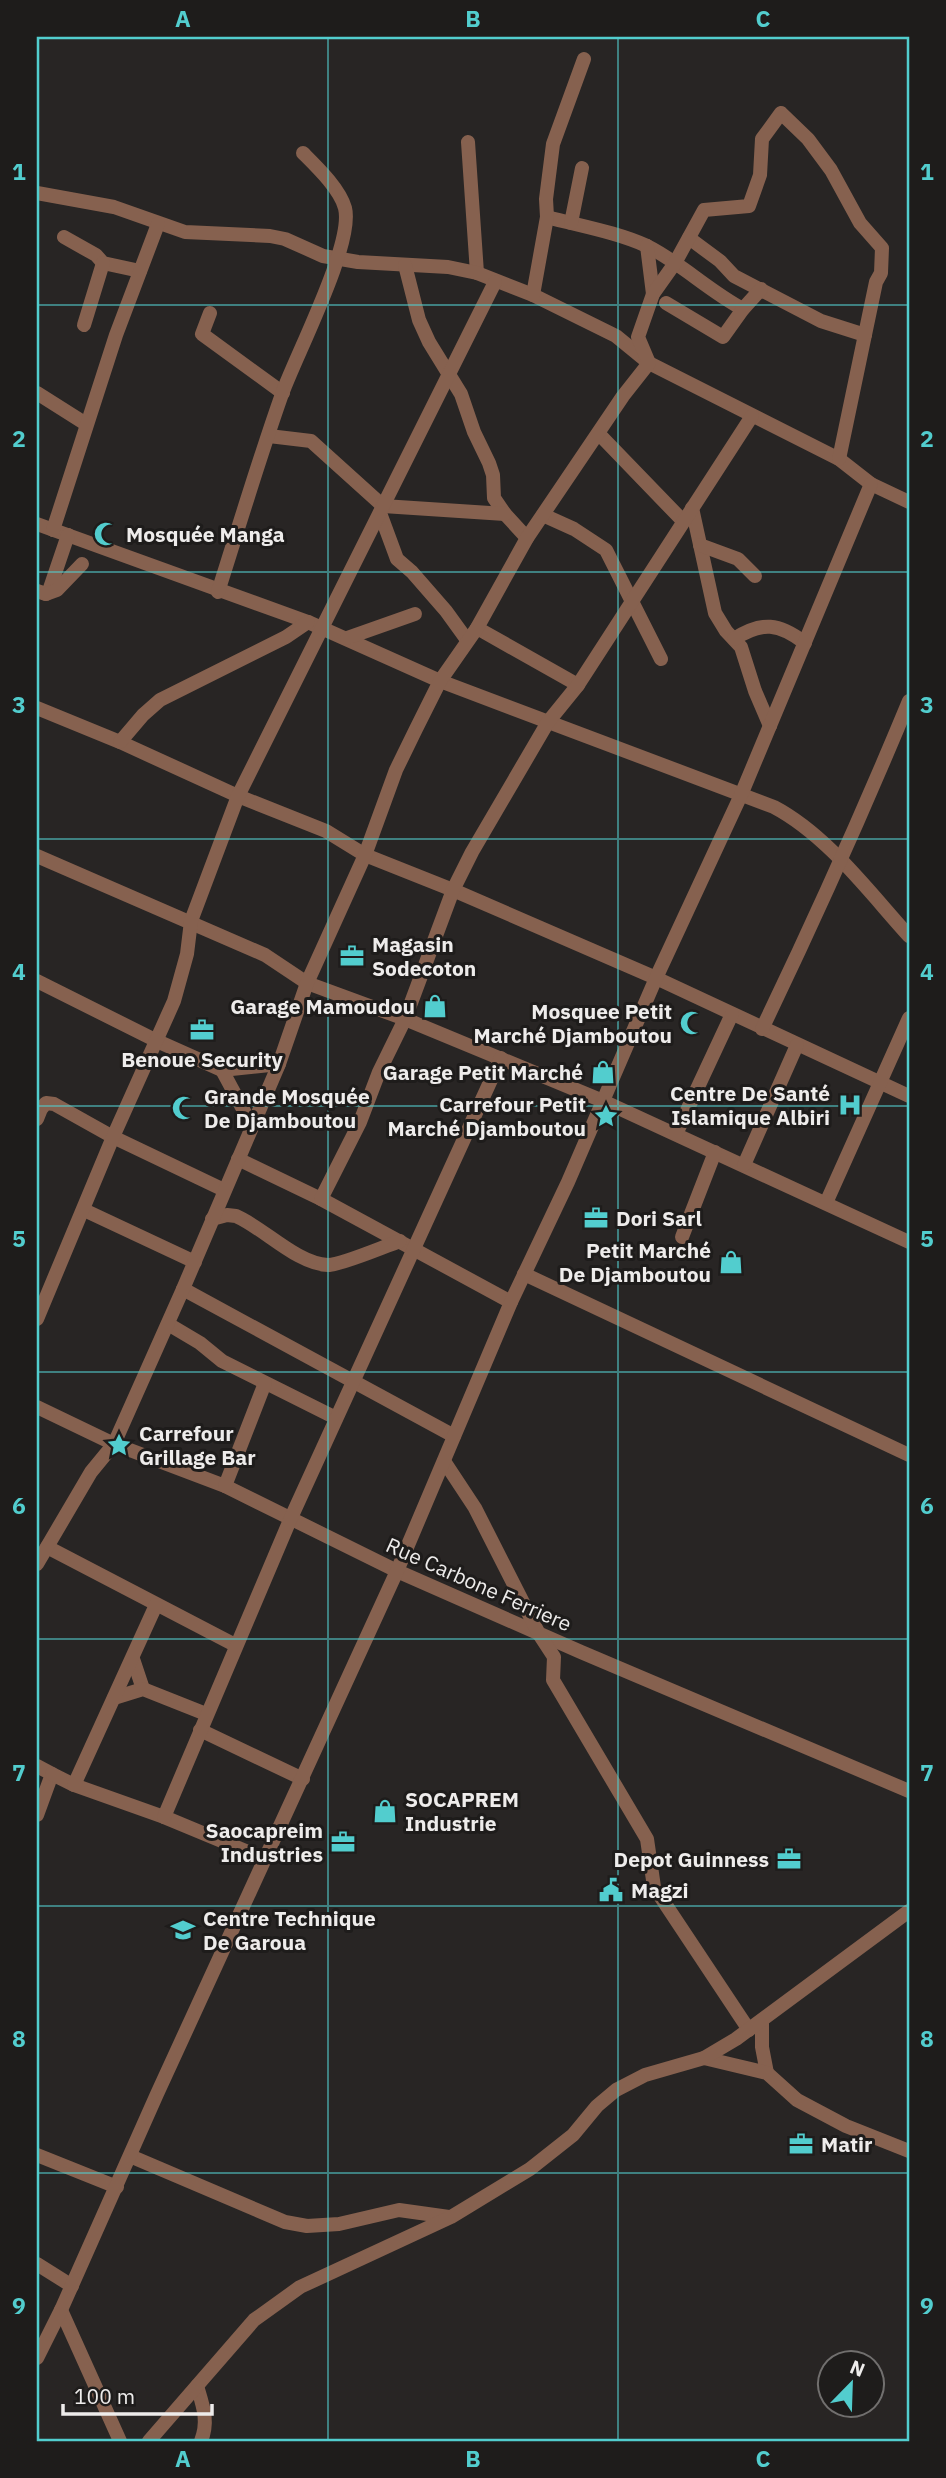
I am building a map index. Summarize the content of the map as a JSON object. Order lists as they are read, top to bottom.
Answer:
{
  "streets": {
    "street": ["Rue Carbone Ferriere"]
  },
  "places": {
    "mosque": ["Mosquée Manga", "Mosquee Petit Marché Djamboutou", "Grande Mosquée De Djamboutou"],
    "office": [
      "Magasin Sodecoton",
      "Benoue Security",
      "Dori Sarl",
      "Saocapreim Industries",
      "Depot Guinness",
      "Matir"
    ],
    "shop": [
      "Garage Mamoudou",
      "Garage Petit Marché",
      "Petit Marché De Djamboutou",
      "SOCAPREM Industrie"
    ],
    "hospital": ["Centre De Santé Islamique Albiri"],
    "place": ["Carrefour Petit Marché Djamboutou", "Carrefour Grillage Bar"],
    "public building": ["Magzi"],
    "school or university": ["Centre Technique De Garoua"]
  },
  "scale_bar": "100 m",
  "north": "top right",
  "grid": {
    "columns": ["A", "B", "C"],
    "rows": [
      "1",
      "2",
      "3",
      "4",
      "5",
      "6",
      "7",
      "8",
      "9"
    ]
  }
}
